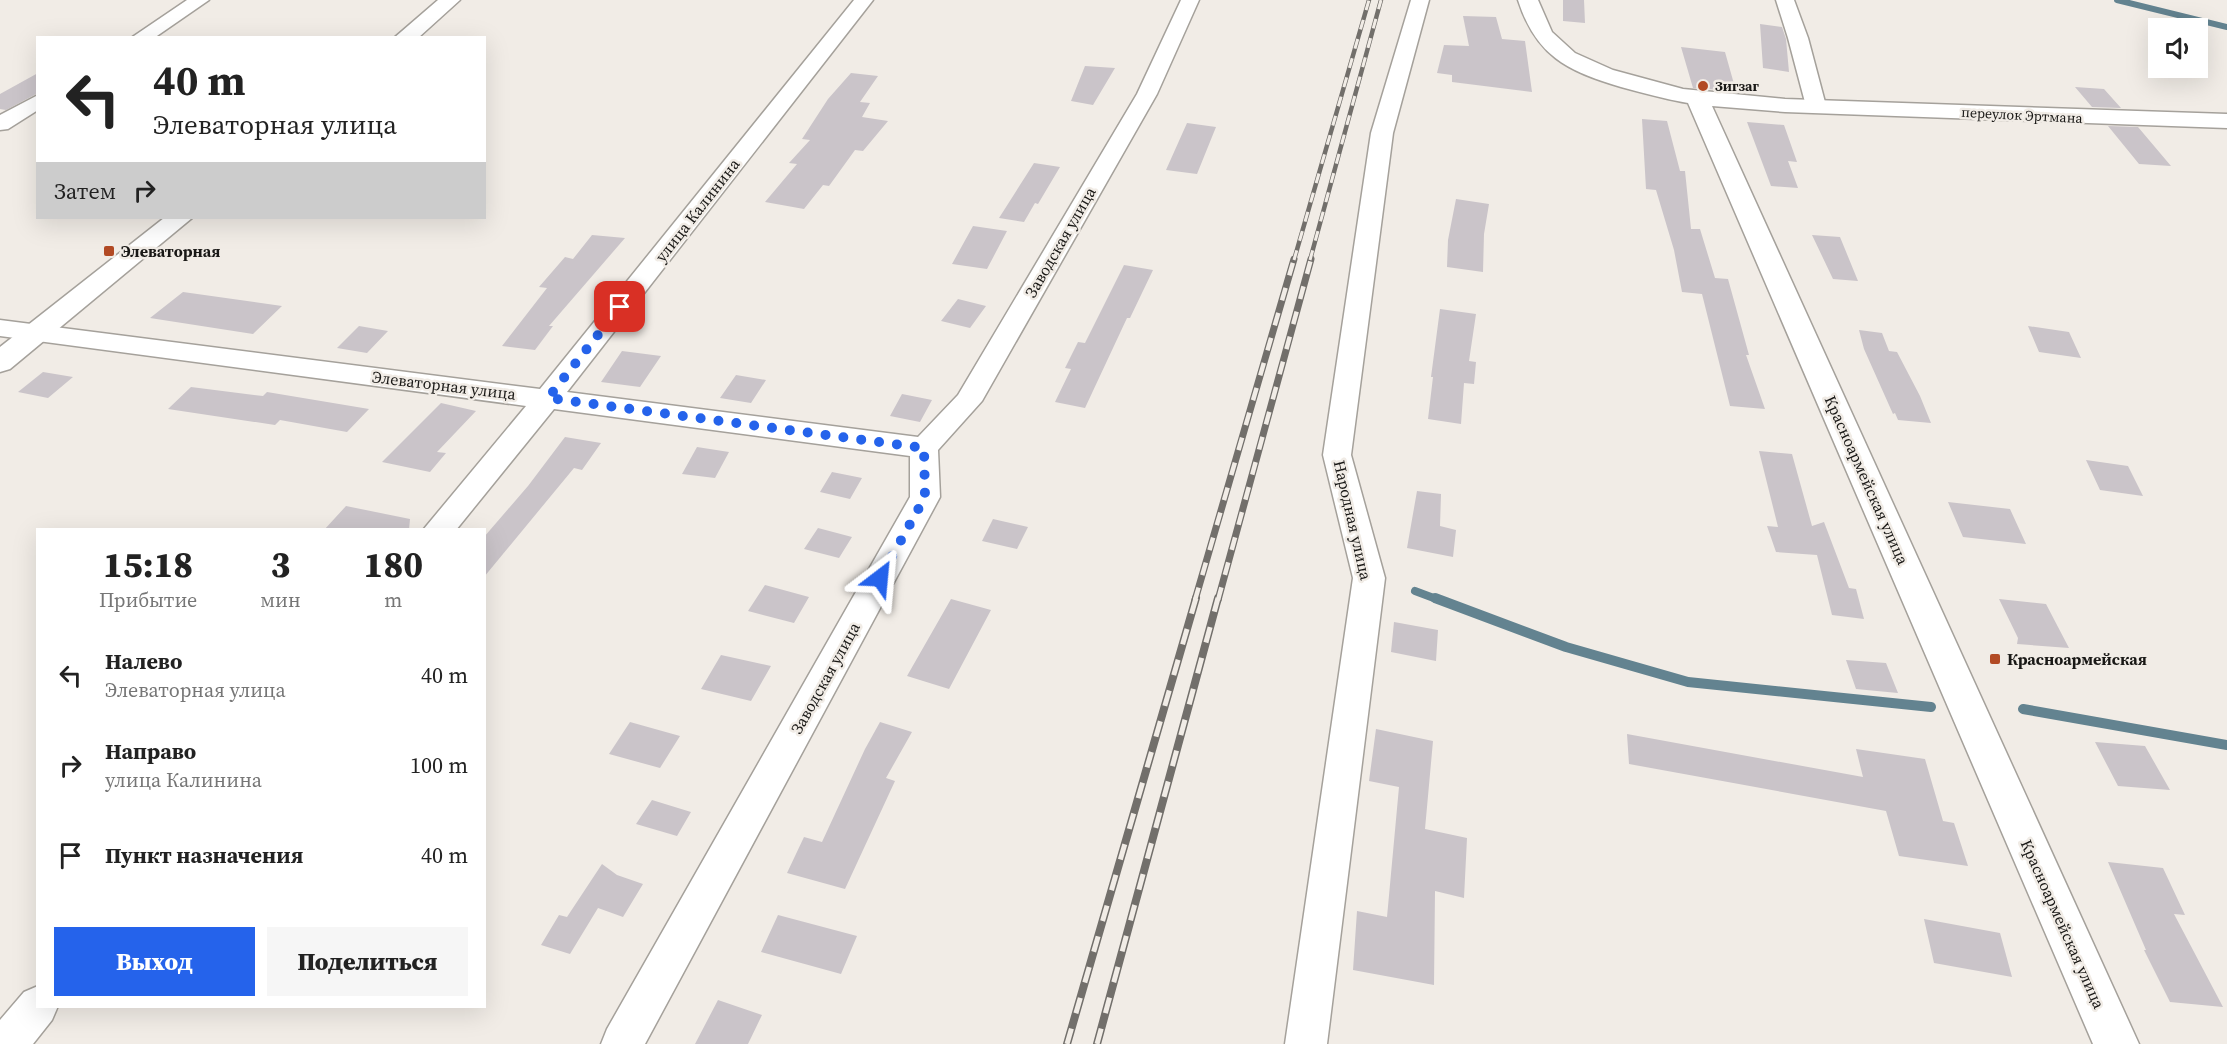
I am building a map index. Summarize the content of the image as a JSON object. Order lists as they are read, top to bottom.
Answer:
{
  "streets": {
    "street": [
      "переулок Эртмана",
      "улица Калинина",
      "Заводская улица",
      "Элеваторная улица",
      "Красноармейская улица",
      "Народная улица"
    ]
  },
  "crossings": [
    ["переулок Эртмана", "Красноармейская улица"],
    ["улица Калинина", "Элеваторная улица"],
    ["Заводская улица", "Элеваторная улица"]
  ],
  "places": {
    "other": ["Зигзаг"],
    "transit": ["Элеваторная", "Красноармейская"]
  },
  "page": {
    "turn": ["40 m", "Элеваторная улица"],
    "then": "Затем",
    "eta": [
      "15:18",
      "Прибытие",
      "3",
      "мин",
      "180",
      "m"
    ],
    "list": [
      {
        "name": "Налево",
        "note": "Элеваторная улица",
        "value": "40 m"
      },
      {
        "name": "Направо",
        "note": "улица Калинина",
        "value": "100 m"
      },
      {
        "name": "Пункт назначения",
        "value": "40 m"
      }
    ],
    "buttons": ["Выход", "Поделиться"]
  }
}
